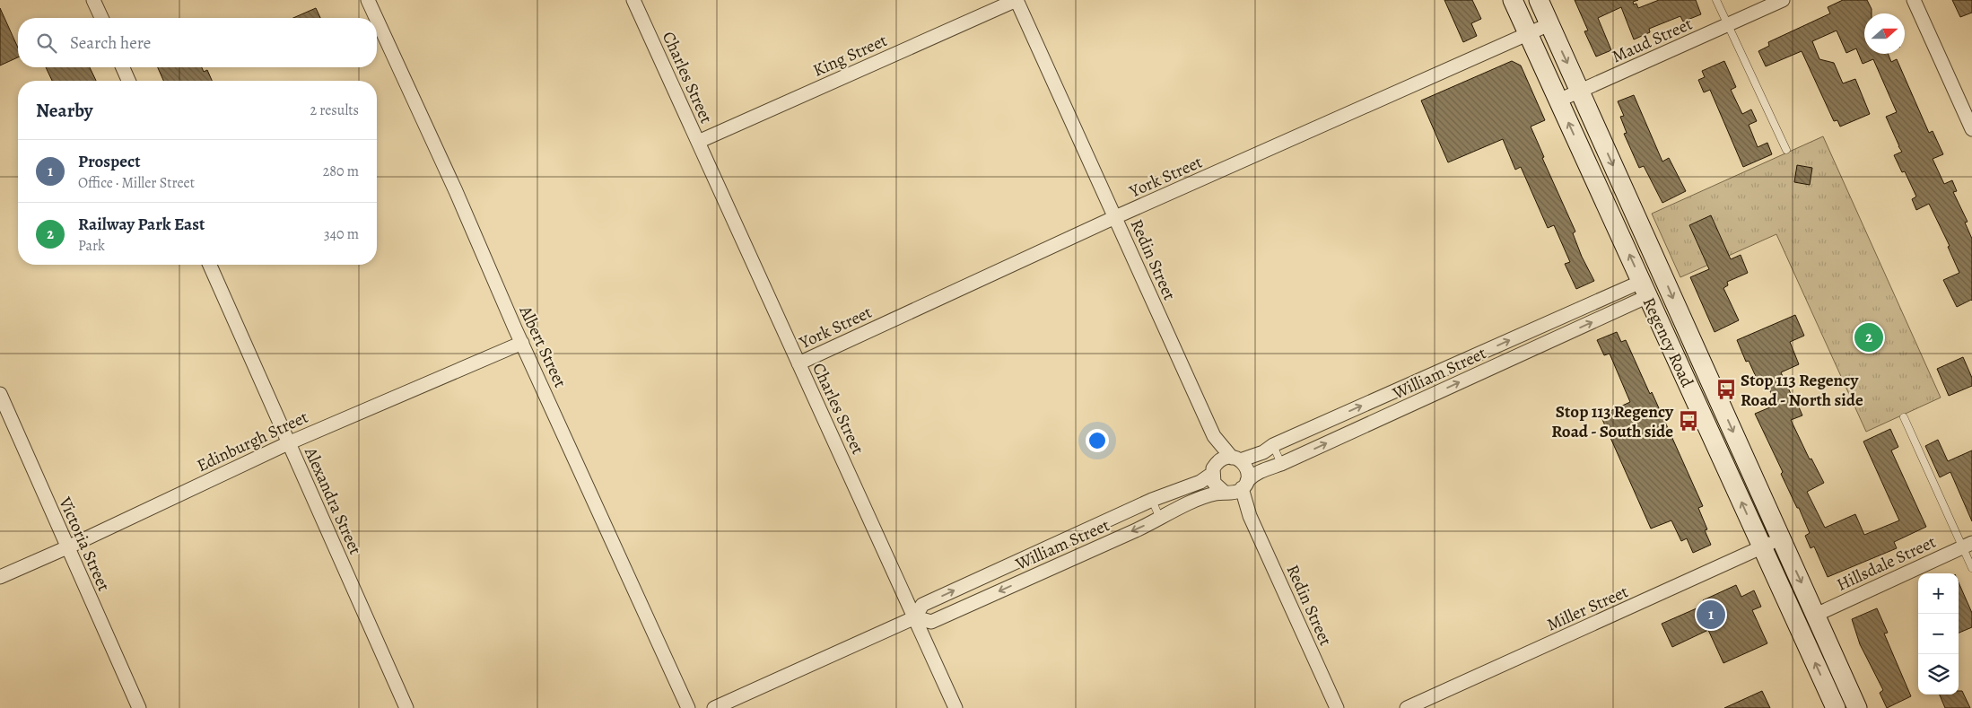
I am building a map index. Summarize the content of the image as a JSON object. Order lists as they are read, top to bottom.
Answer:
{
  "streets": {
    "main road": ["Regency Road"],
    "street": [
      "Maud Street",
      "King Street",
      "Charles Street",
      "York Street",
      "Redin Street",
      "Albert Street",
      "William Street",
      "Edinburgh Street",
      "Alexandra Street",
      "Victoria Street",
      "Hillsdale Street",
      "Miller Street"
    ]
  },
  "crossings": [
    ["Maud Street", "Regency Road"],
    ["King Street", "Charles Street"],
    ["King Street", "Redin Street"],
    ["Charles Street", "York Street"],
    ["Charles Street", "William Street"],
    ["York Street", "Redin Street"],
    ["York Street", "Regency Road"],
    ["Redin Street", "William Street"],
    ["Regency Road", "William Street"],
    ["Regency Road", "Hillsdale Street"],
    ["Regency Road", "Miller Street"],
    ["Albert Street", "Edinburgh Street"],
    ["Edinburgh Street", "Alexandra Street"],
    ["Edinburgh Street", "Victoria Street"]
  ],
  "places": {
    "bus stop": ["Stop 113 Regency Road - North side", "Stop 113 Regency Road - South side"]
  },
  "north": "right",
  "page": {
    "search": "Search here",
    "heading": ["Nearby", "2 results"],
    "list": [
      {
        "mark": "1",
        "name": "Prospect",
        "note": "Office · Miller Street",
        "value": "280 m"
      },
      {
        "mark": "2",
        "name": "Railway Park East",
        "note": "Park",
        "value": "340 m"
      }
    ],
    "pins": ["2", "1"],
    "map_buttons": ["+", "−"]
  }
}
